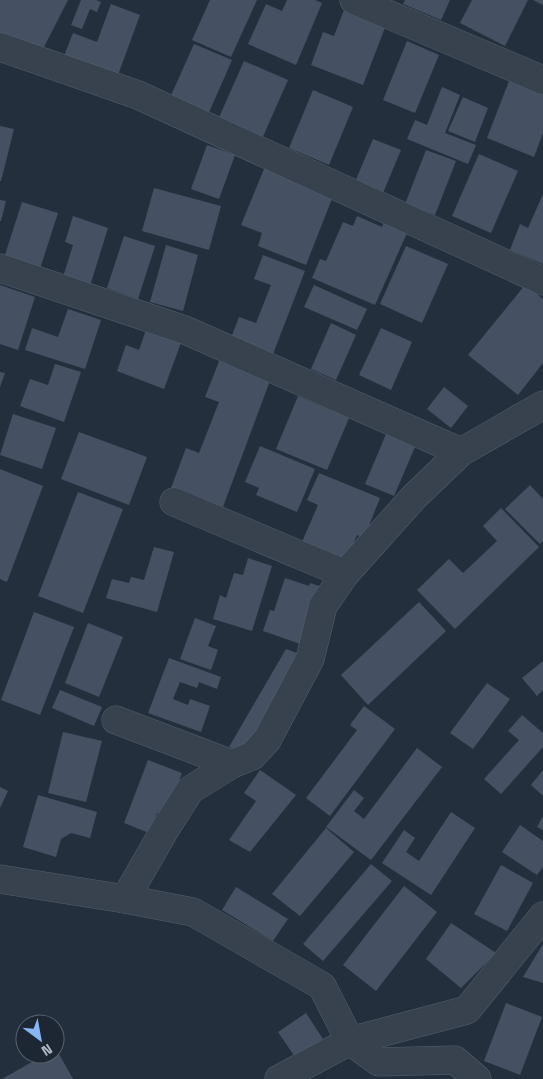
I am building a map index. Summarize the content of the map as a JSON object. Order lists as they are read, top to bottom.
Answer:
{
  "north": "bottom right"
}
